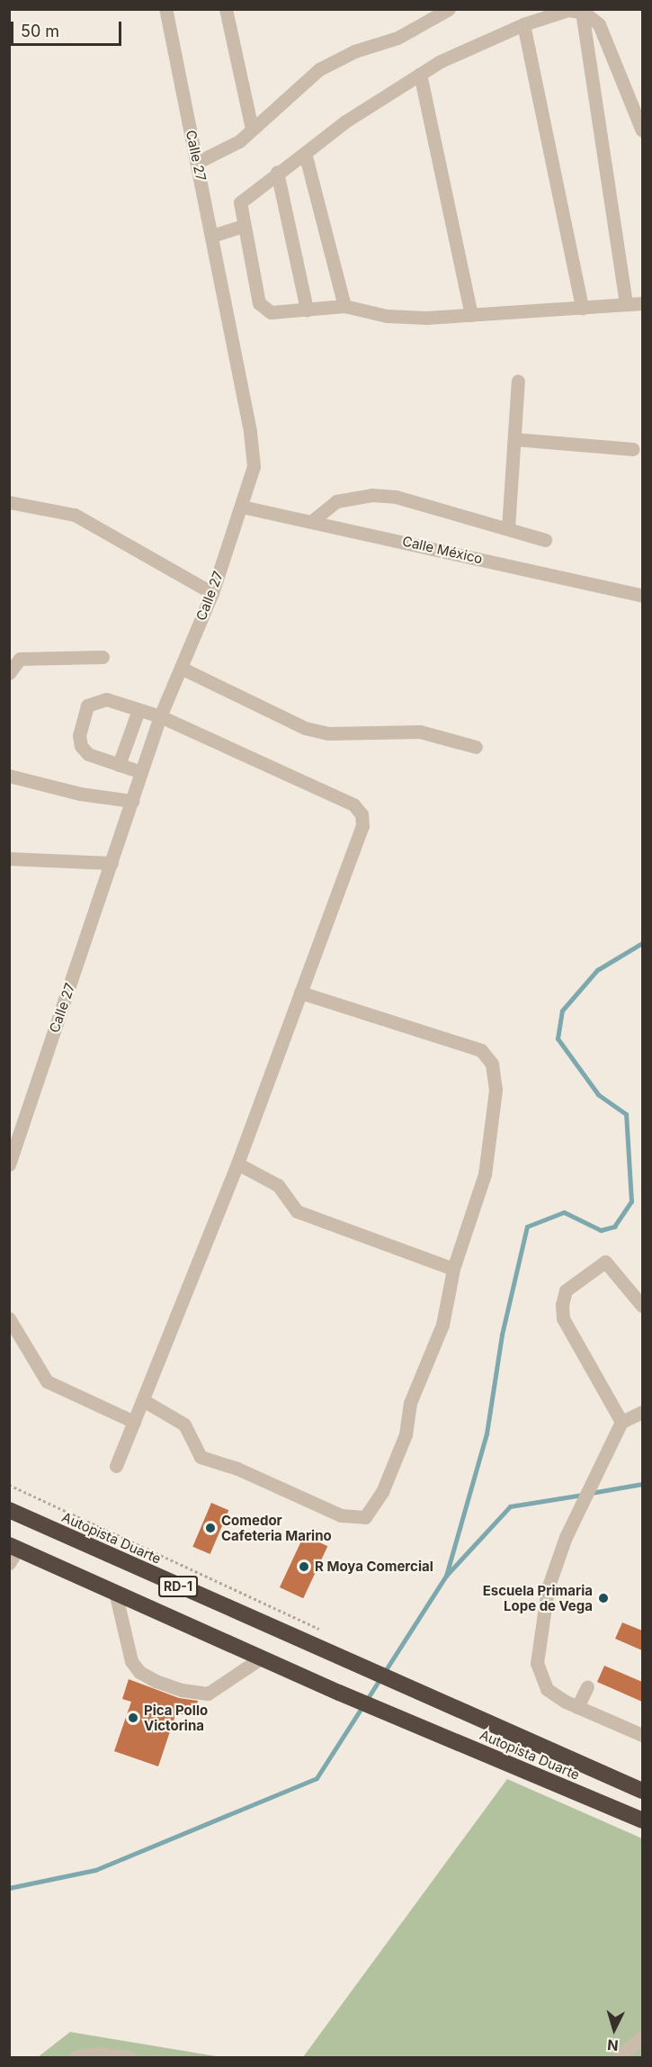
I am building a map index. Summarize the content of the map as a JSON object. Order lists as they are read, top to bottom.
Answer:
{
  "streets": {
    "highway": ["Autopista Duarte", "RD-1"],
    "street": ["Calle 27", "Calle México"]
  },
  "crossings": [
    ["Calle 27", "Calle México"],
    ["Autopista Duarte", "RD-1"]
  ],
  "places": [
    "Comedor Cafeteria Marino",
    "R Moya Comercial",
    "Escuela Primaria Lope de Vega",
    "Pica Pollo Victorina"
  ],
  "scale_bar": "50 m",
  "north": "bottom"
}
